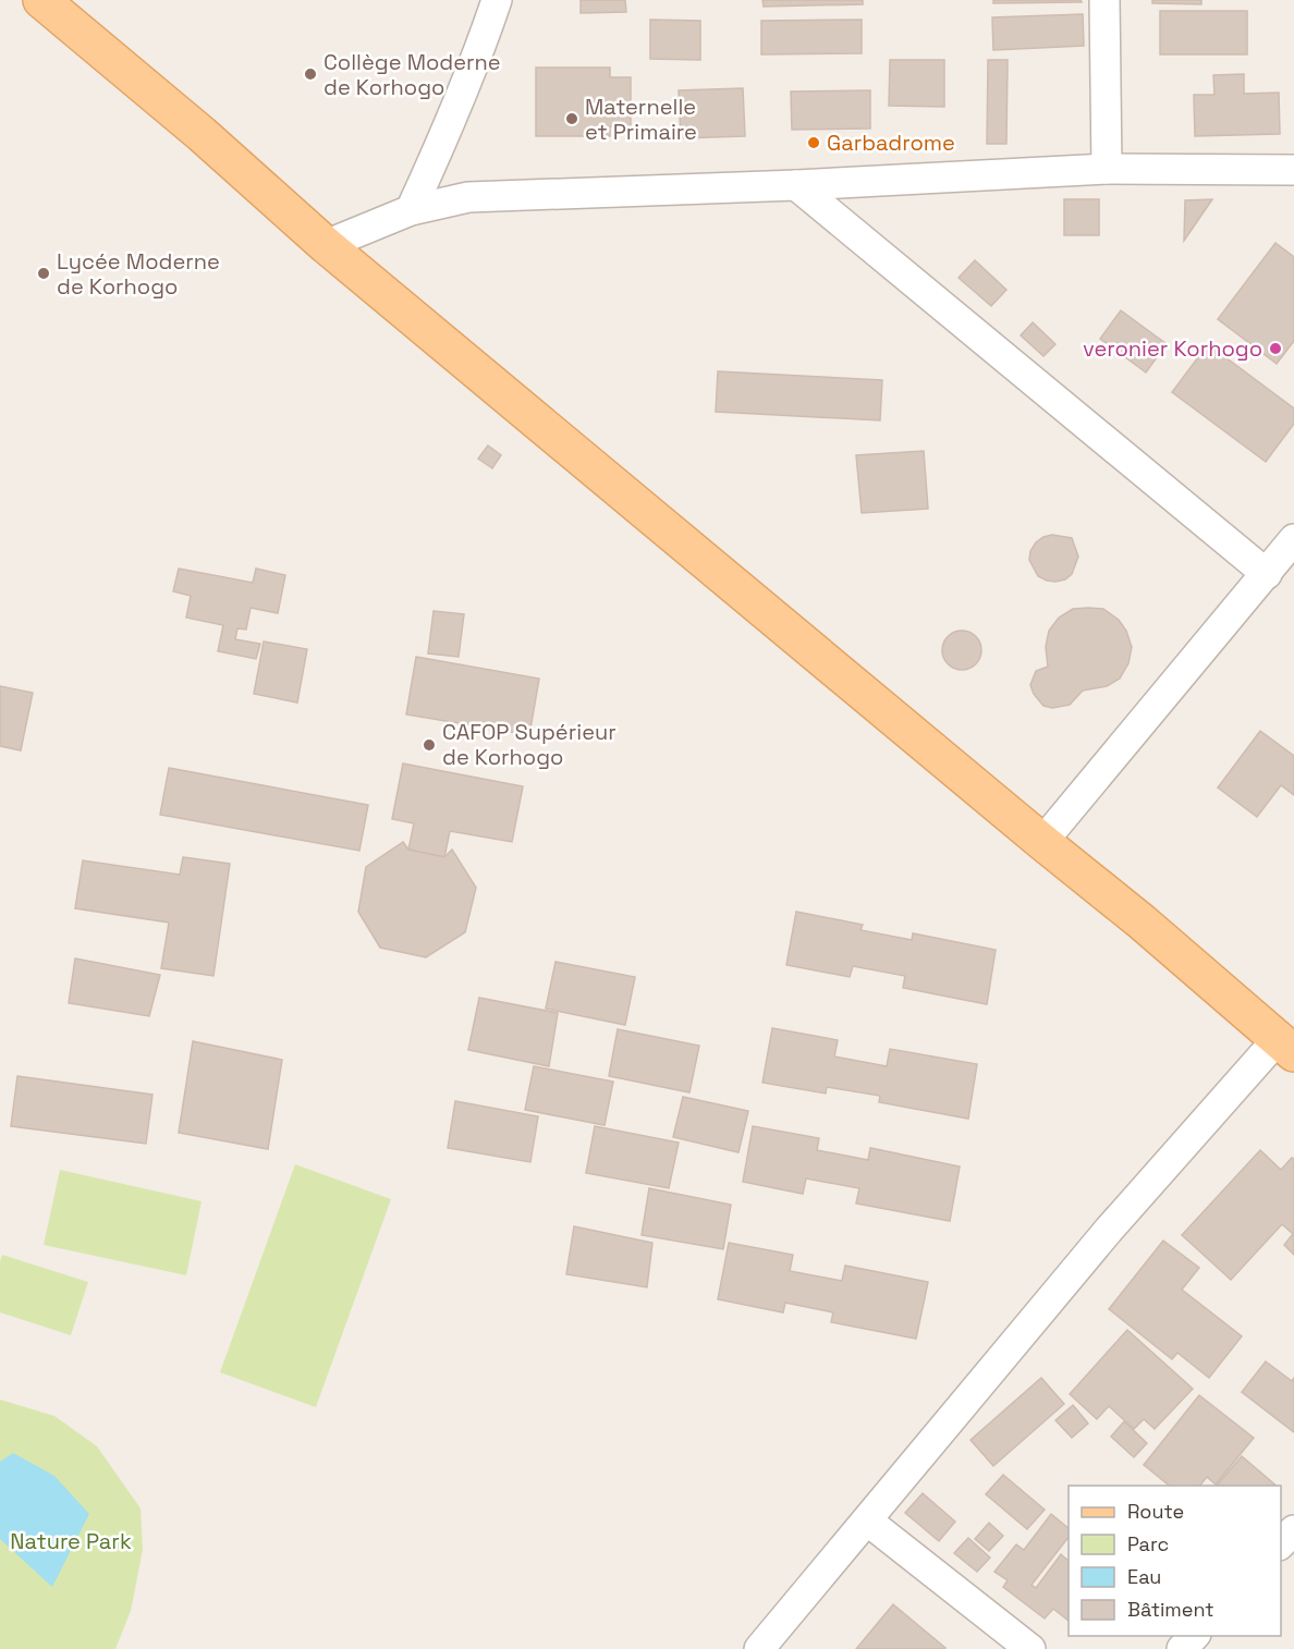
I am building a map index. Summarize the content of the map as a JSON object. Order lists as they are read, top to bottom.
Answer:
{
  "parks": ["Nature Park"],
  "places": [
    "Collège Moderne de Korhogo",
    "Maternelle et Primaire",
    "Garbadrome",
    "Lycée Moderne de Korhogo",
    "veronier Korhogo",
    "CAFOP Supérieur de Korhogo"
  ],
  "legend": [
    "Route",
    "Parc",
    "Eau",
    "Bâtiment"
  ]
}
